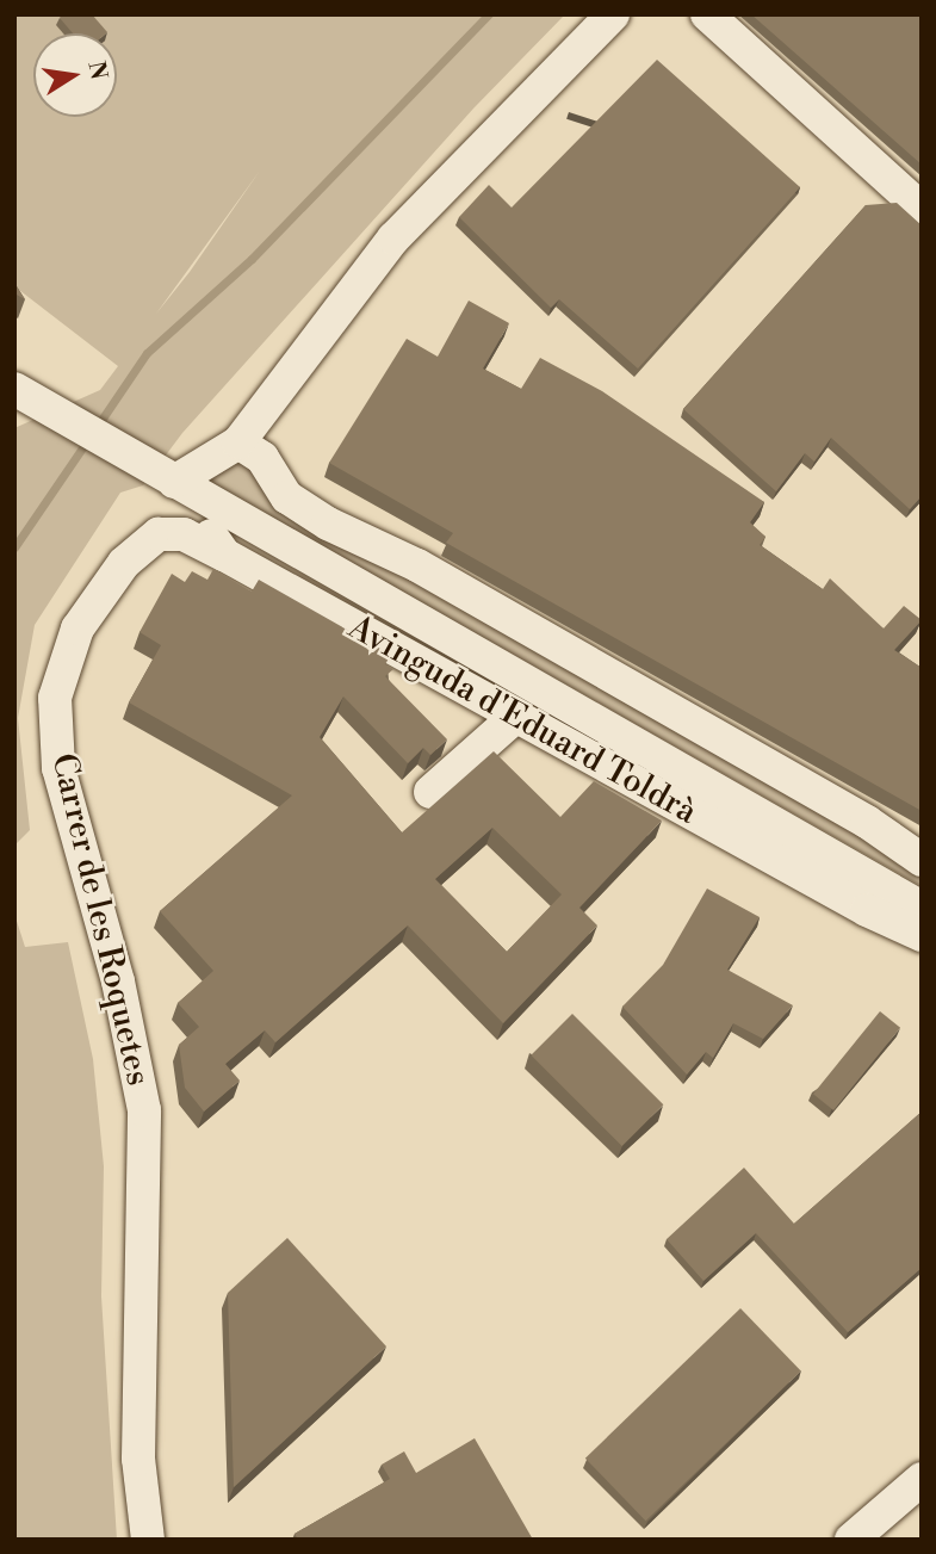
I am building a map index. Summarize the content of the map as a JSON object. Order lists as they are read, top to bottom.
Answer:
{
  "streets": {
    "street": ["Avinguda d'Eduard Toldrà", "Carrer de les Roquetes"]
  },
  "crossings": [
    ["Avinguda d'Eduard Toldrà", "Carrer de les Roquetes"]
  ],
  "north": "right"
}
